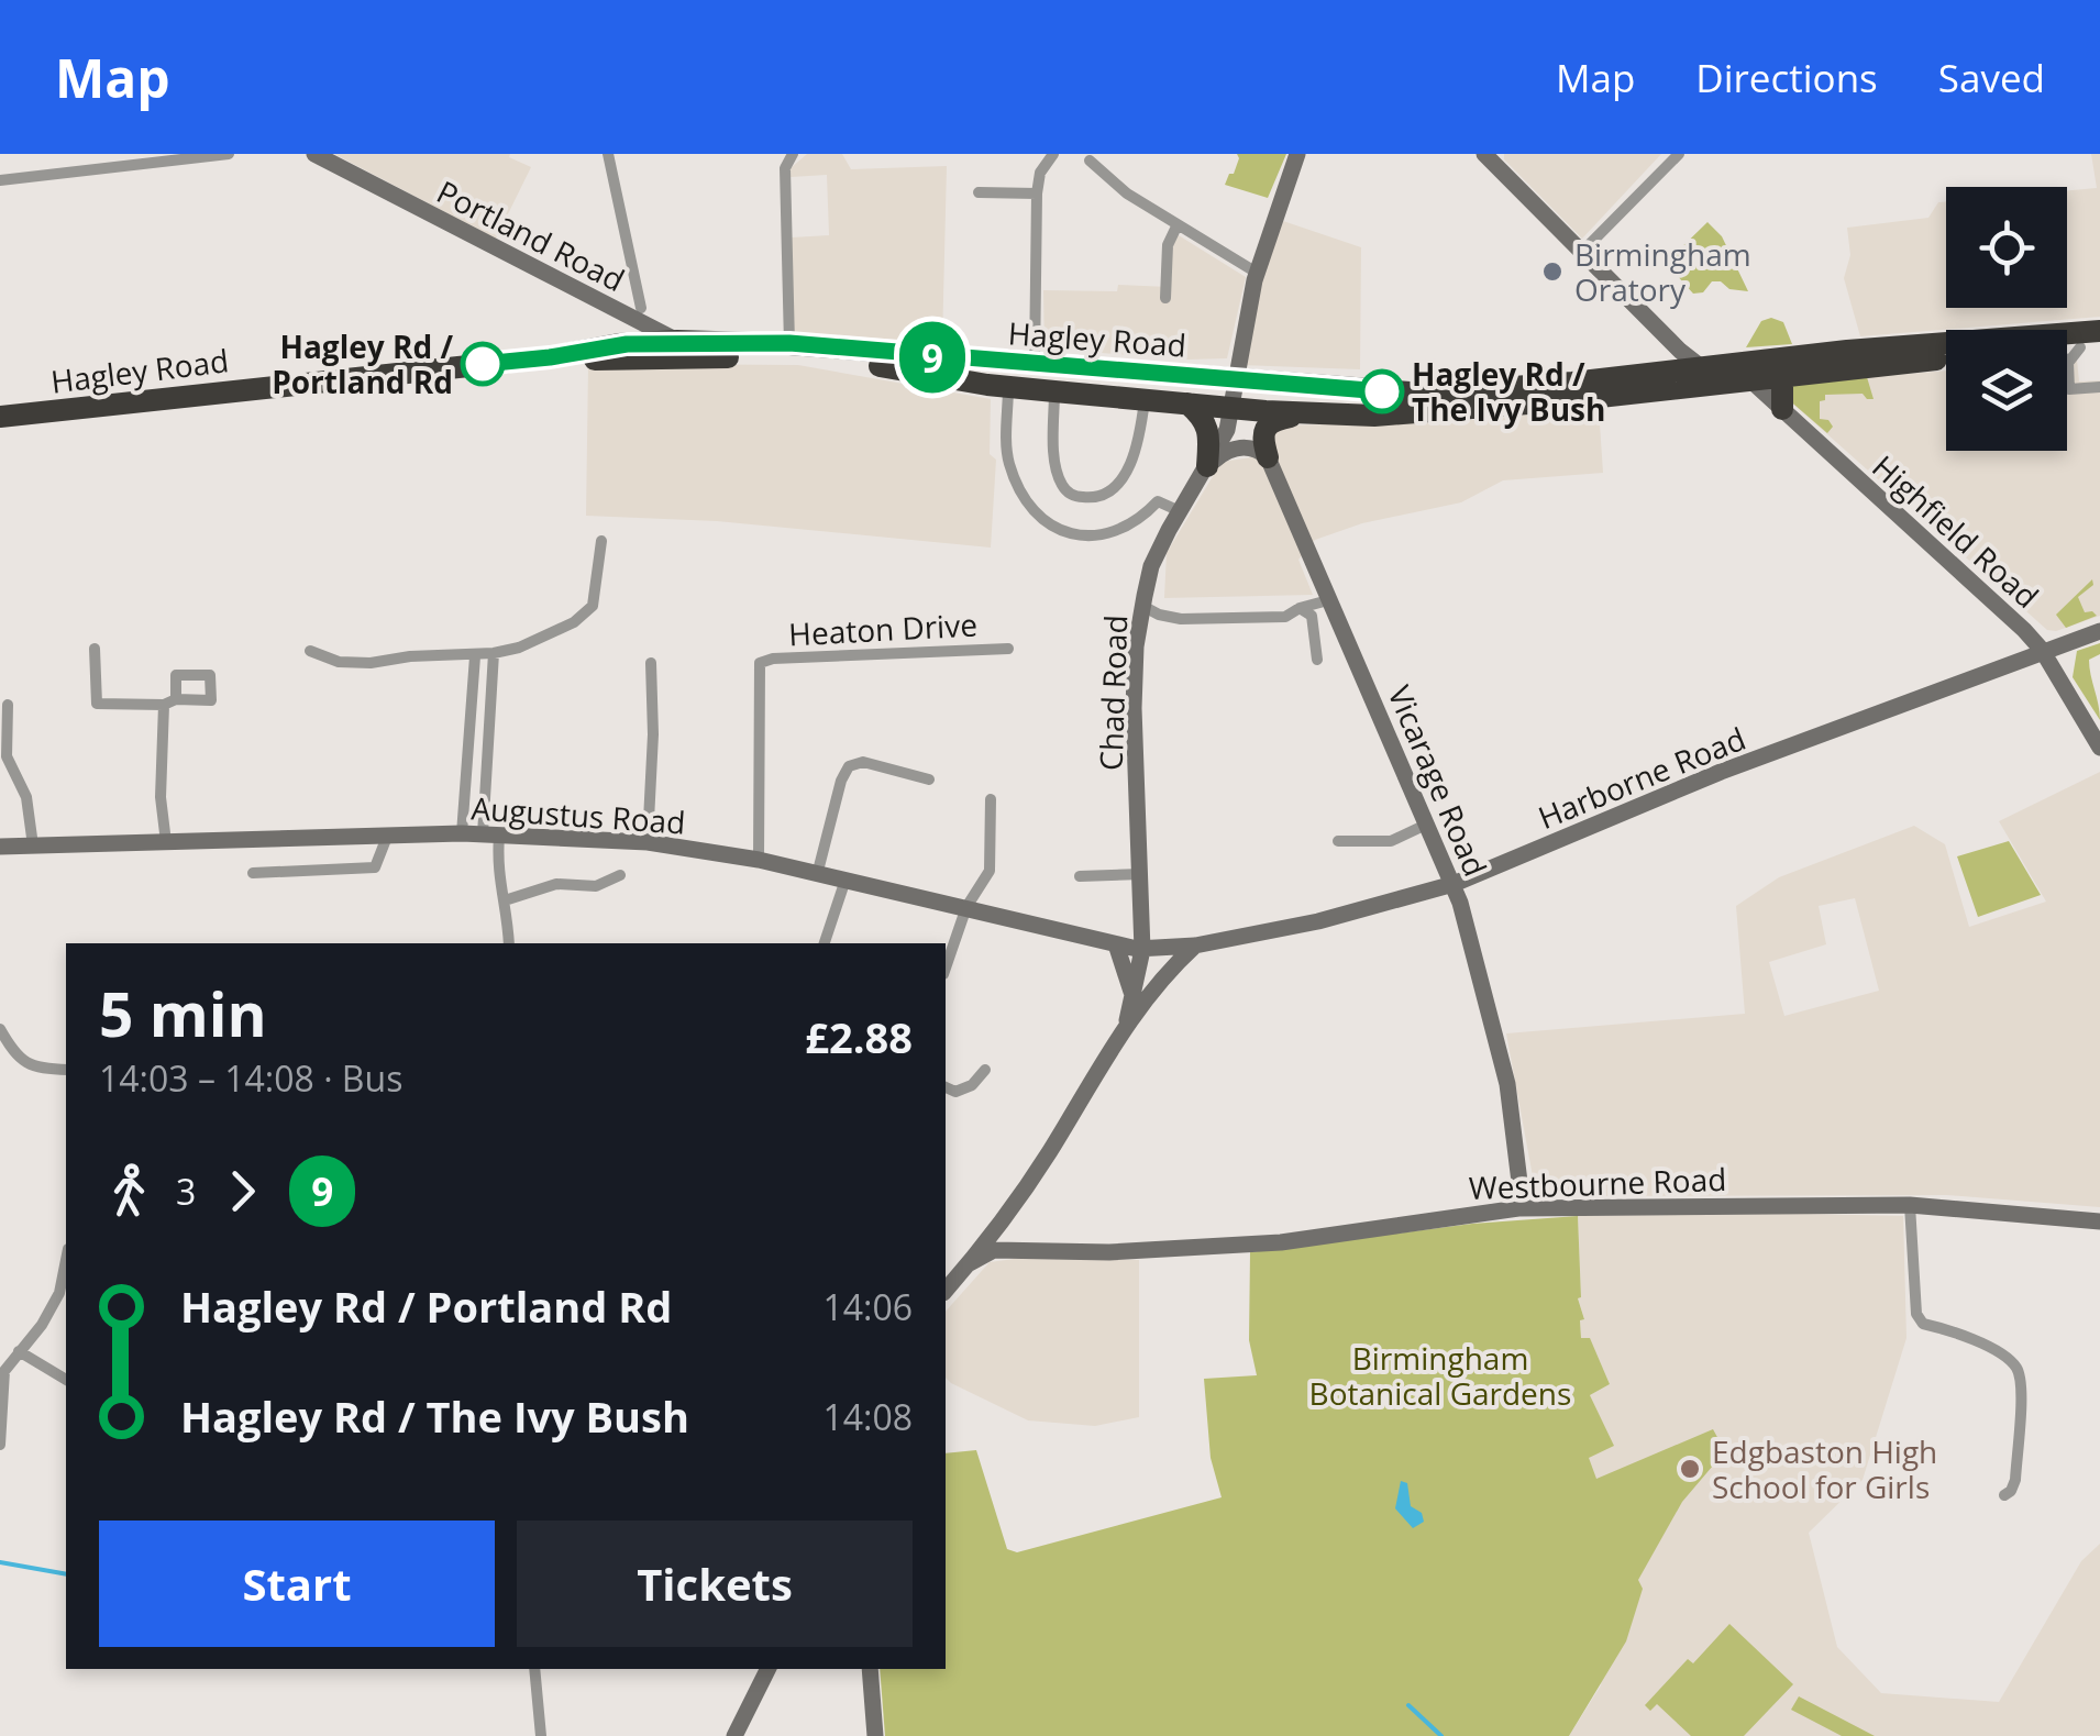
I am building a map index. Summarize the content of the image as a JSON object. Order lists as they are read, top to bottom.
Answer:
{
  "streets": {
    "highway": ["Hagley Road"],
    "main road": [
      "Portland Road",
      "Highfield Road",
      "Chad Road",
      "Harborne Road",
      "Vicarage Road",
      "Augustus Road",
      "Westbourne Road"
    ],
    "street": ["Heaton Drive"]
  },
  "crossings": [
    ["Portland Road", "Hagley Road"],
    ["Hagley Road", "Highfield Road"],
    ["Hagley Road", "Chad Road"],
    ["Highfield Road", "Harborne Road"],
    ["Heaton Drive", "Augustus Road"],
    ["Chad Road", "Harborne Road"],
    ["Chad Road", "Augustus Road"],
    ["Harborne Road", "Vicarage Road"],
    ["Harborne Road", "Augustus Road"],
    ["Vicarage Road", "Westbourne Road"]
  ],
  "parks": ["Birmingham Botanical Gardens"],
  "places": [
    "Birmingham Oratory",
    "Hagley Rd / Portland Rd",
    "Hagley Rd / The Ivy Bush",
    "Edgbaston High School for Girls"
  ],
  "lines": ["bus line 9"],
  "page": {
    "header": "Map",
    "nav": ["Map", "Directions", "Saved"],
    "on_map": "9",
    "heading": ["5 min", "14:03 – 14:08 · Bus", "£2.88"],
    "legs": ["3", "9"],
    "list": [
      {
        "name": "Hagley Rd / Portland Rd",
        "value": "14:06"
      },
      {
        "name": "Hagley Rd / The Ivy Bush",
        "value": "14:08"
      }
    ],
    "buttons": ["Start", "Tickets"]
  }
}
